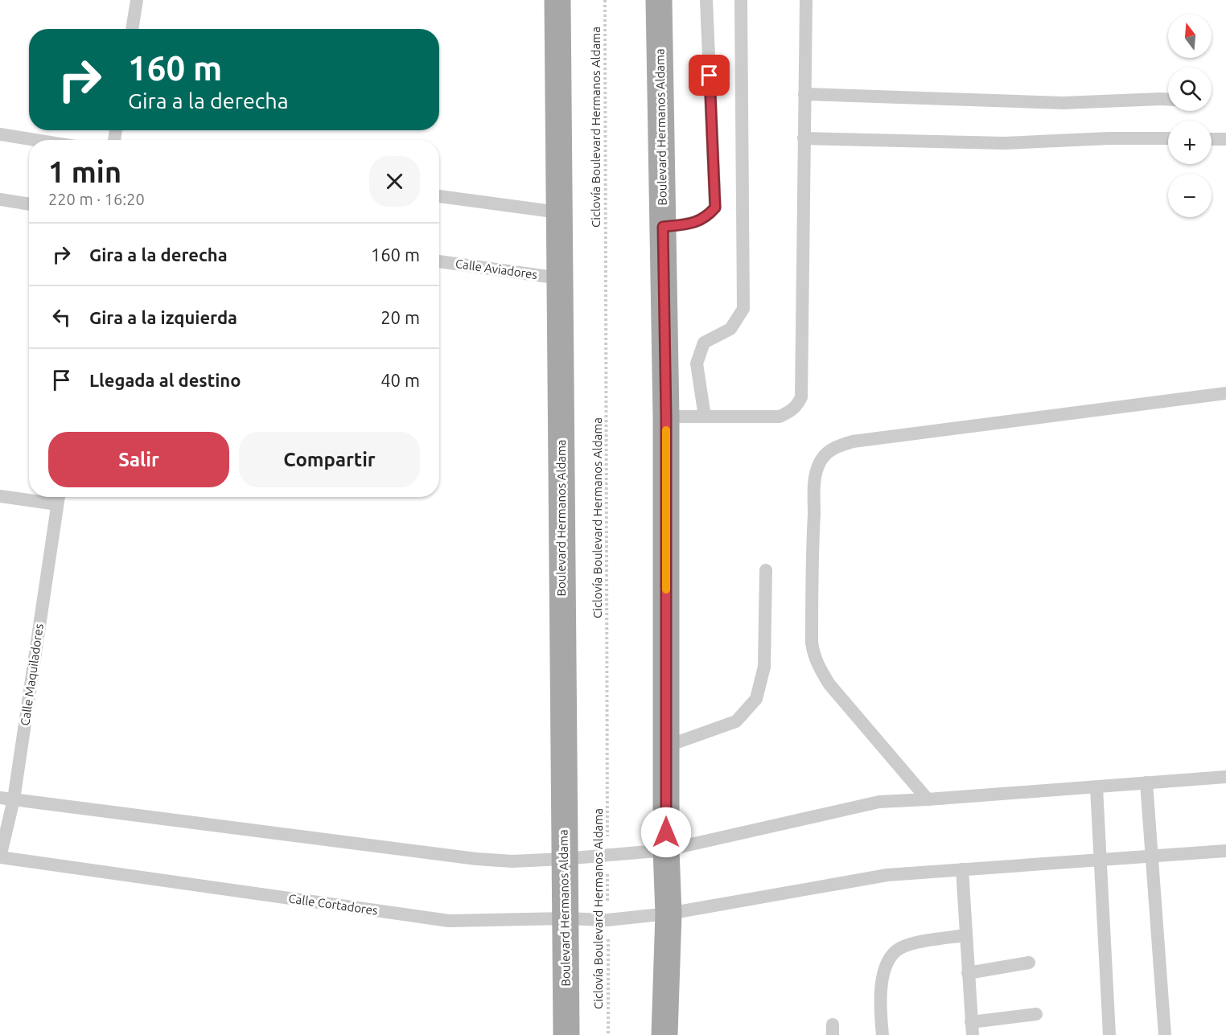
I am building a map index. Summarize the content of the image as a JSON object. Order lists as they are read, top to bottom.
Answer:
{
  "streets": {
    "main road": ["Boulevard Hermanos Aldama"],
    "lane": ["Calle Aviadores", "Calle Maquiladores", "Calle Cortadores"],
    "path": ["Ciclovía Boulevard Hermanos Aldama"]
  },
  "crossings": [
    ["Ciclovía Boulevard Hermanos Aldama", "Calle Cortadores"],
    ["Boulevard Hermanos Aldama", "Calle Aviadores"],
    ["Boulevard Hermanos Aldama", "Calle Cortadores"],
    ["Calle Maquiladores", "Calle Cortadores"]
  ],
  "north": "top",
  "page": {
    "map_buttons": ["+", "−"],
    "turn": ["160 m", "Gira a la derecha"],
    "heading": ["1 min", "220 m · 16:20"],
    "list": [
      {
        "name": "Gira a la derecha",
        "value": "160 m"
      },
      {
        "name": "Gira a la izquierda",
        "value": "20 m"
      },
      {
        "name": "Llegada al destino",
        "value": "40 m"
      }
    ],
    "buttons": ["Salir", "Compartir"]
  }
}
